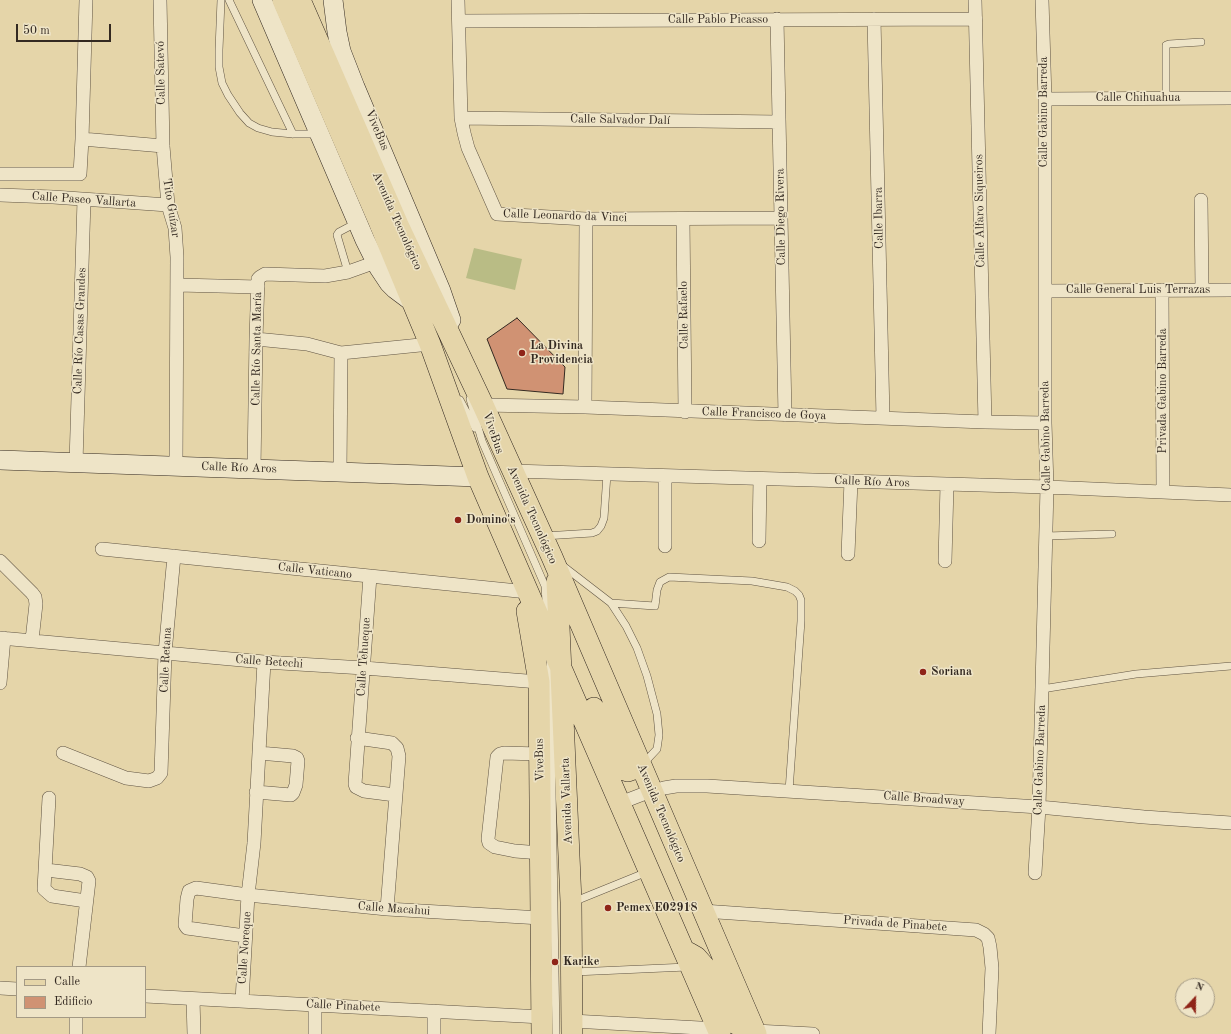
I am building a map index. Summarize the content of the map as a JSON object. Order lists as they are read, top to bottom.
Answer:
{
  "streets": {
    "main road": ["Avenida Tecnológico", "Avenida Vallarta"],
    "street": [
      "Calle Pablo Picasso",
      "Calle Satevó",
      "Calle Chihuahua",
      "Calle Gabino Barreda",
      "Calle Salvador Dalí",
      "Calle Paseo Vallarta",
      "Tito Guízar",
      "Calle Alfaro Siqueiros",
      "Calle Leonardo da Vinci",
      "Calle Diego Rivera",
      "Calle Ibarra",
      "Calle General Luis Terrazas",
      "Calle Rafaelo",
      "Calle Río Casas Grandes",
      "Calle Río Santa María",
      "Privada Gabino Barreda",
      "Calle Francisco de Goya",
      "Calle Río Aros",
      "Calle Vaticano",
      "Calle Tehueque",
      "Calle Retana",
      "Calle Betechi",
      "Calle Broadway",
      "Calle Macahui",
      "Privada de Pinabete",
      "Calle Noreque",
      "Calle Pinabete"
    ],
    "lane": ["ViveBus"]
  },
  "crossings": [
    ["Calle Pablo Picasso", "Calle Alfaro Siqueiros"],
    ["Calle Pablo Picasso", "Calle Leonardo da Vinci"],
    ["Calle Pablo Picasso", "Calle Diego Rivera"],
    ["Calle Pablo Picasso", "Calle Ibarra"],
    ["Calle Satevó", "Tito Guízar"],
    ["Calle Chihuahua", "Calle Gabino Barreda"],
    ["Calle Gabino Barreda", "Calle General Luis Terrazas"],
    ["Calle Gabino Barreda", "Calle Francisco de Goya"],
    ["Calle Gabino Barreda", "Calle Río Aros"],
    ["Calle Gabino Barreda", "Calle Broadway"],
    ["Calle Salvador Dalí", "Calle Leonardo da Vinci"],
    ["Calle Salvador Dalí", "Calle Diego Rivera"],
    ["ViveBus", "Avenida Tecnológico"],
    ["Calle Paseo Vallarta", "Tito Guízar"],
    ["Calle Paseo Vallarta", "Calle Río Casas Grandes"],
    ["Tito Guízar", "Calle Río Aros"],
    ["Calle Alfaro Siqueiros", "Calle Francisco de Goya"],
    ["Calle Leonardo da Vinci", "Calle Diego Rivera"],
    ["Calle Leonardo da Vinci", "Calle Rafaelo"],
    ["Calle Diego Rivera", "Calle Francisco de Goya"],
    ["Calle Ibarra", "Calle Francisco de Goya"],
    ["Avenida Tecnológico", "Calle Francisco de Goya"],
    ["Avenida Tecnológico", "Calle Río Aros"],
    ["Avenida Tecnológico", "Calle Vaticano"],
    ["Avenida Tecnológico", "Calle Broadway"],
    ["Avenida Tecnológico", "Avenida Vallarta"],
    ["Avenida Tecnológico", "Privada de Pinabete"],
    ["Calle General Luis Terrazas", "Privada Gabino Barreda"],
    ["Calle Rafaelo", "Calle Francisco de Goya"],
    ["Calle Río Casas Grandes", "Calle Río Aros"],
    ["Calle Río Santa María", "Calle Río Aros"],
    ["Privada Gabino Barreda", "Calle Río Aros"],
    ["Calle Vaticano", "Calle Tehueque"],
    ["Calle Vaticano", "Calle Retana"],
    ["Calle Tehueque", "Calle Betechi"],
    ["Calle Retana", "Calle Betechi"],
    ["Calle Betechi", "Calle Noreque"],
    ["Calle Macahui", "Calle Noreque"],
    ["Calle Noreque", "Calle Pinabete"]
  ],
  "places": [
    "La Divina Providencia",
    "Domino's",
    "Soriana",
    "Pemex E02918",
    "Karike"
  ],
  "legend": ["Calle", "Edificio"],
  "scale_bar": "50 m",
  "north": "top"
}
